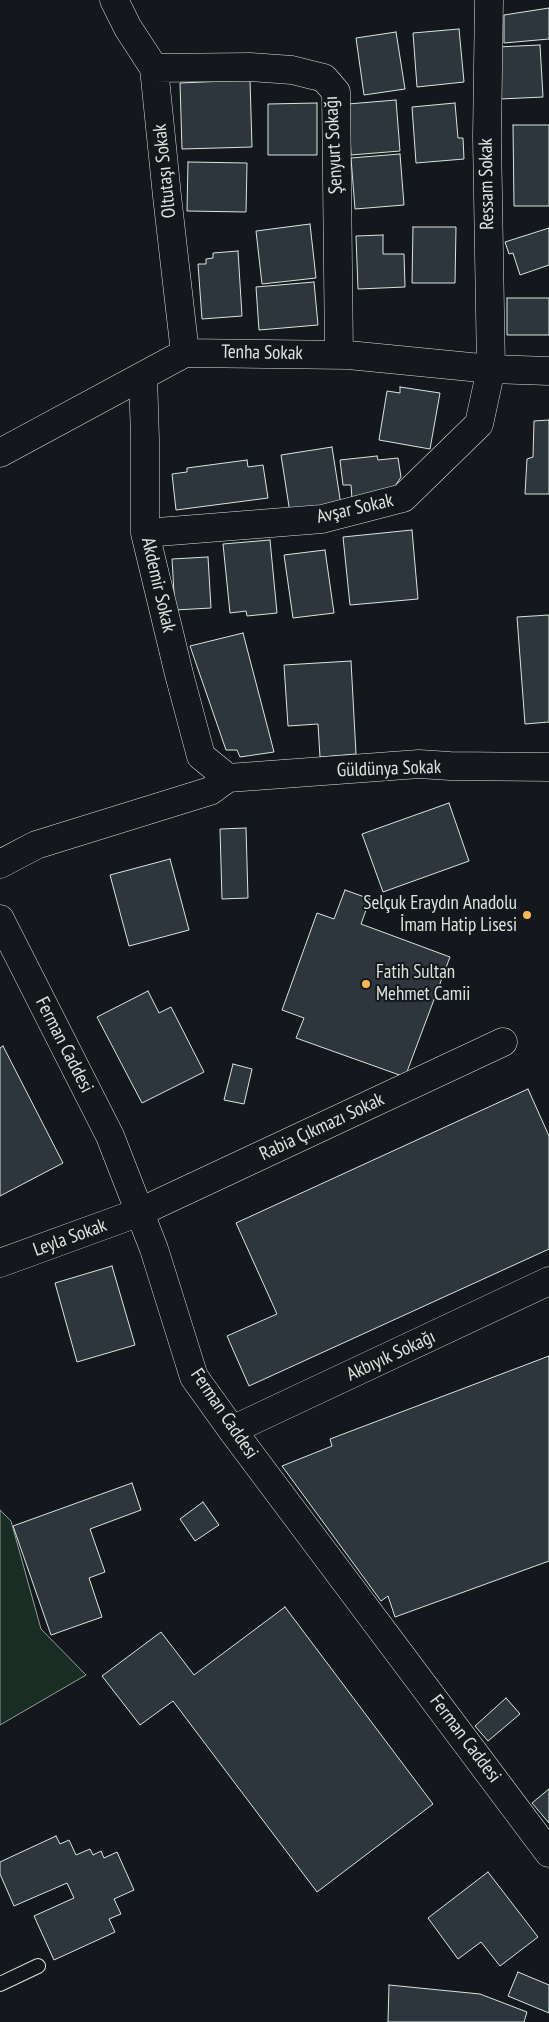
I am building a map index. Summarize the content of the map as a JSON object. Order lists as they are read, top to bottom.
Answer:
{
  "streets": {
    "street": [
      "Şenyurt Sokağı",
      "Oltutaşı Sokak",
      "Ressam Sokak",
      "Tenha Sokak",
      "Avşar Sokak",
      "Akdemir Sokak",
      "Güldünya Sokak",
      "Ferman Caddesi",
      "Rabia Çıkmazı Sokak",
      "Leyla Sokak",
      "Akbıyık Sokağı"
    ]
  },
  "crossings": [
    ["Şenyurt Sokağı", "Oltutaşı Sokak"],
    ["Şenyurt Sokağı", "Tenha Sokak"],
    ["Oltutaşı Sokak", "Tenha Sokak"],
    ["Ressam Sokak", "Tenha Sokak"],
    ["Ressam Sokak", "Avşar Sokak"],
    ["Tenha Sokak", "Avşar Sokak"],
    ["Tenha Sokak", "Akdemir Sokak"],
    ["Avşar Sokak", "Akdemir Sokak"],
    ["Akdemir Sokak", "Güldünya Sokak"],
    ["Ferman Caddesi", "Rabia Çıkmazı Sokak"],
    ["Ferman Caddesi", "Leyla Sokak"],
    ["Ferman Caddesi", "Akbıyık Sokağı"],
    ["Rabia Çıkmazı Sokak", "Leyla Sokak"]
  ],
  "places": ["Selçuk Eraydın Anadolu İmam Hatip Lisesi", "Fatih Sultan Mehmet Camii"]
}
